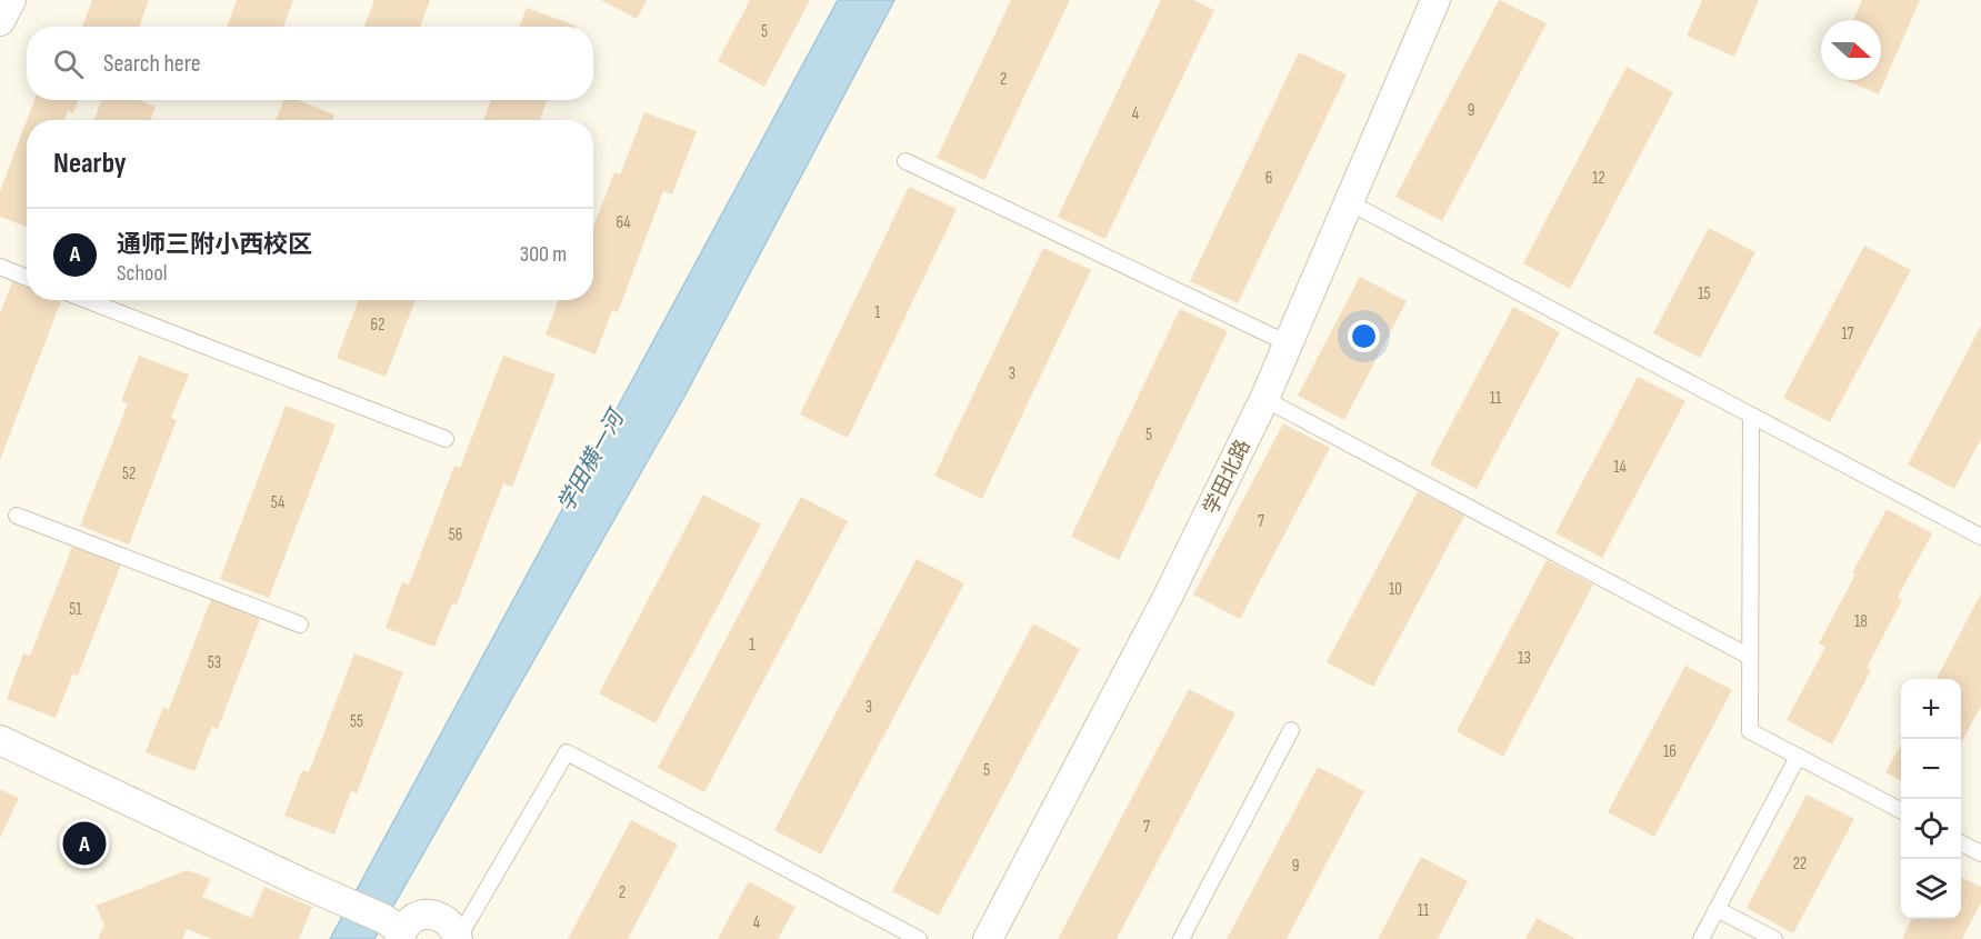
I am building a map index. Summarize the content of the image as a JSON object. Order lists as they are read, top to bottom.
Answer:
{
  "streets": {
    "street": ["学田北路"]
  },
  "water": ["学田横一河"],
  "house_numbers": [
    "5",
    "2",
    "9",
    "4",
    "6",
    "12",
    "64",
    "15",
    "1",
    "62",
    "17",
    "3",
    "11",
    "5",
    "14",
    "52",
    "54",
    "7",
    "56",
    "10",
    "51",
    "18",
    "1",
    "13",
    "53",
    "3",
    "55",
    "16",
    "5",
    "7",
    "22",
    "9",
    "2",
    "11",
    "4"
  ],
  "north": "right",
  "page": {
    "search": "Search here",
    "heading": "Nearby",
    "list": [
      {
        "mark": "A",
        "name": "通师三附小西校区",
        "note": "School",
        "value": "300 m"
      }
    ],
    "map_buttons": ["+", "−"],
    "pins": "A"
  }
}
